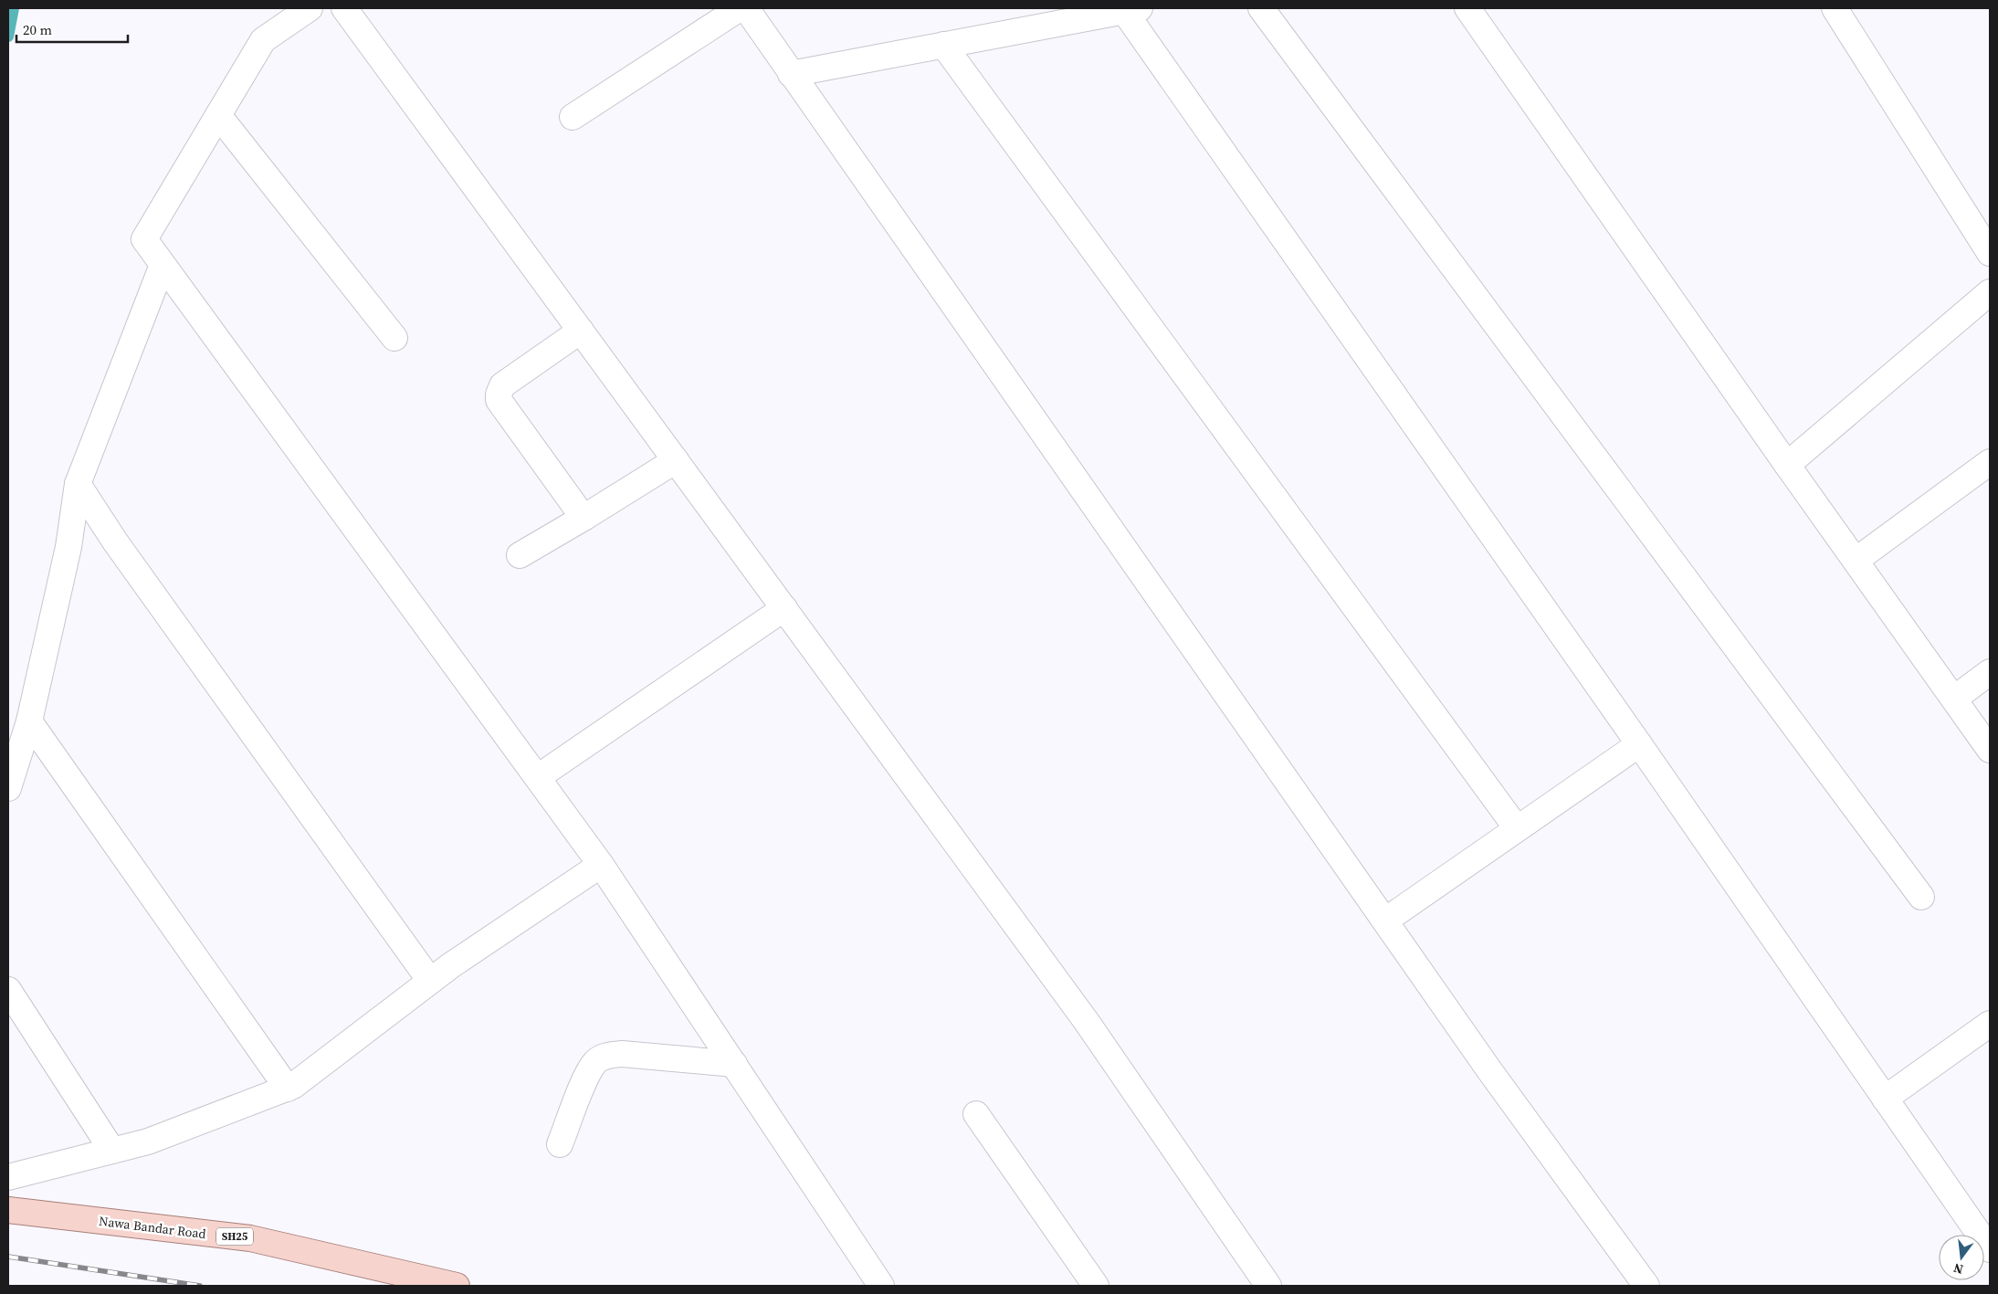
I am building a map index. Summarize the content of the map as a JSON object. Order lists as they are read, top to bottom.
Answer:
{
  "streets": {
    "main road": ["Nawa Bandar Road", "SH25"]
  },
  "scale_bar": "20 m",
  "north": "bottom"
}
